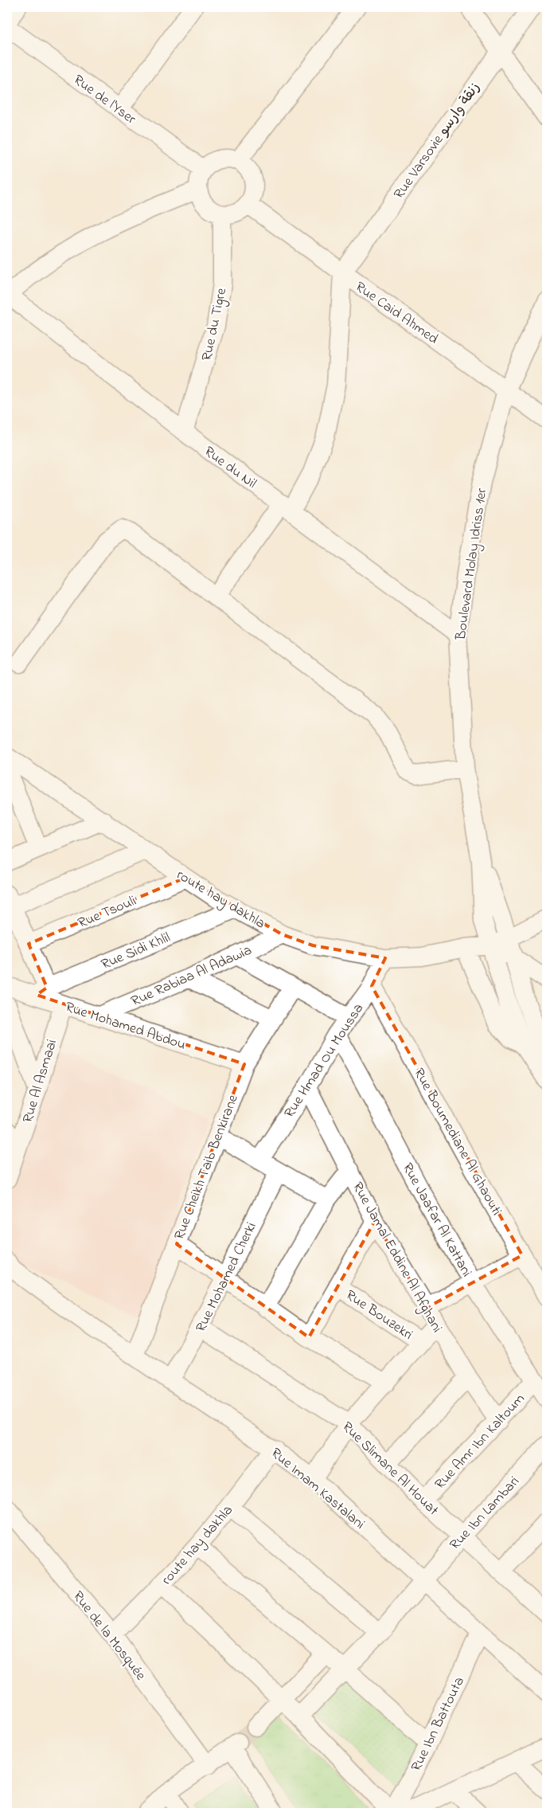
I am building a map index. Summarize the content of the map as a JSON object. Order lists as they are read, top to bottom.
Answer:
{
  "streets": {
    "street": [
      "Rue de l'Yser",
      "Rue Varsovie زنقة وارسو",
      "Rue Caid Ahmed",
      "Rue du Tigre",
      "Rue du Nil",
      "Boulevard Molay Idriss 1er",
      "route hay dakhla",
      "Rue Tsouli",
      "Rue Sidi Khlil",
      "Rue Rabiaa Al Adawia",
      "Rue Mohamed Abdou",
      "Rue Hmad Ou Moussa",
      "Rue Al Asmaai",
      "Rue Boumediane Al Ghaouti",
      "Rue Cheikh Taib Benkirane",
      "Rue Jaafar Al Kattani",
      "Rue Jamal Eddine Al Afghani",
      "Rue Mohamed Cherki",
      "Rue Bouzekri",
      "Rue Amr Ibn Kaltoum",
      "Rue Slimane Al Houat",
      "Rue Imam Kastalani",
      "Rue Ibn Lambari",
      "Rue de la Mosquée",
      "Rue Ibn Battouta"
    ]
  },
  "crossings": [
    ["Rue de l'Yser", "Rue Caid Ahmed"],
    ["Rue de l'Yser", "Rue du Tigre"],
    ["Rue Varsovie زنقة وارسو", "Rue Caid Ahmed"],
    ["Rue Caid Ahmed", "Rue du Tigre"],
    ["Rue Caid Ahmed", "Boulevard Molay Idriss 1er"],
    ["Rue du Tigre", "Rue du Nil"],
    ["Rue du Nil", "Boulevard Molay Idriss 1er"],
    ["Boulevard Molay Idriss 1er", "route hay dakhla"],
    ["route hay dakhla", "Rue Tsouli"],
    ["route hay dakhla", "Rue Sidi Khlil"],
    ["route hay dakhla", "Rue Rabiaa Al Adawia"],
    ["route hay dakhla", "Rue Hmad Ou Moussa"],
    ["route hay dakhla", "Rue Imam Kastalani"],
    ["route hay dakhla", "Rue de la Mosquée"],
    ["Rue Sidi Khlil", "Rue Mohamed Abdou"],
    ["Rue Rabiaa Al Adawia", "Rue Mohamed Abdou"],
    ["Rue Mohamed Abdou", "Rue Al Asmaai"],
    ["Rue Mohamed Abdou", "Rue Cheikh Taib Benkirane"],
    ["Rue Hmad Ou Moussa", "Rue Boumediane Al Ghaouti"],
    ["Rue Hmad Ou Moussa", "Rue Jaafar Al Kattani"],
    ["Rue Hmad Ou Moussa", "Rue Jamal Eddine Al Afghani"],
    ["Rue Cheikh Taib Benkirane", "Rue Imam Kastalani"],
    ["Rue Jaafar Al Kattani", "Rue Amr Ibn Kaltoum"],
    ["Rue Jamal Eddine Al Afghani", "Rue Amr Ibn Kaltoum"],
    ["Rue Mohamed Cherki", "Rue Slimane Al Houat"],
    ["Rue Mohamed Cherki", "Rue Imam Kastalani"],
    ["Rue Amr Ibn Kaltoum", "Rue Slimane Al Houat"],
    ["Rue Slimane Al Houat", "Rue Ibn Lambari"],
    ["Rue Imam Kastalani", "Rue Ibn Lambari"],
    ["Rue Imam Kastalani", "Rue Ibn Battouta"]
  ]
}
